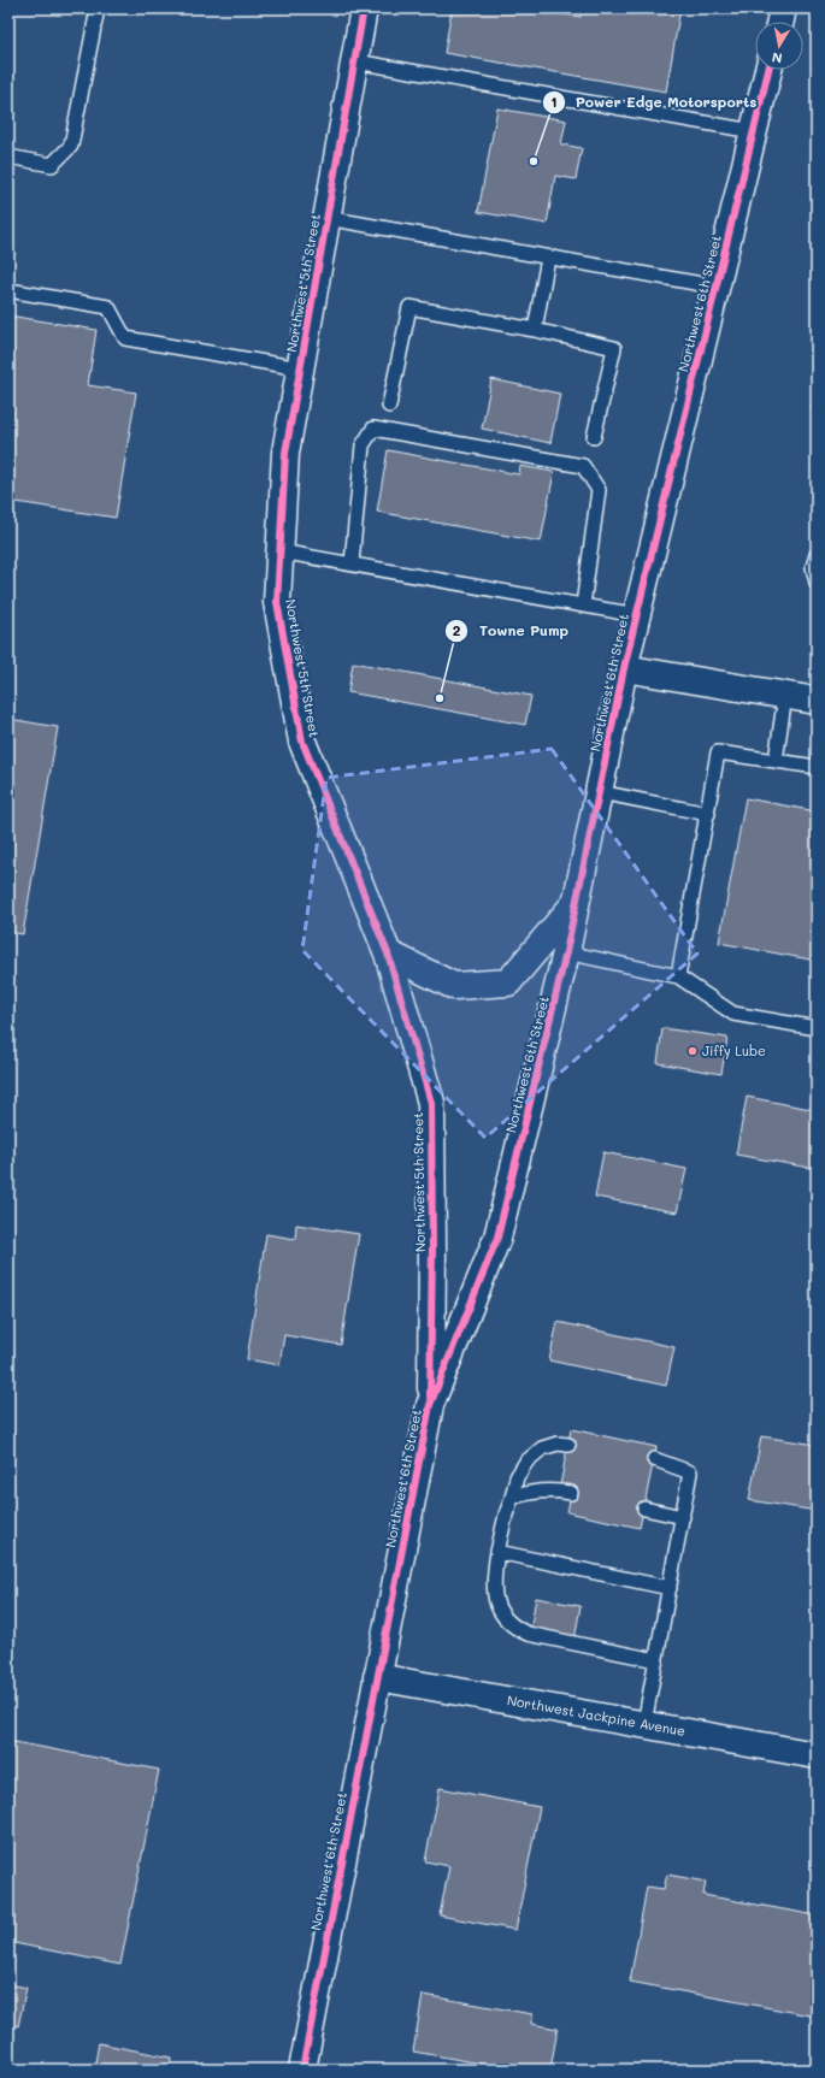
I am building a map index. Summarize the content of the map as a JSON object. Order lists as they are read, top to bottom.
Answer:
{
  "streets": {
    "main road": ["Northwest 5th Street", "Northwest 6th Street", "Northwest Jackpine Avenue"]
  },
  "crossings": [
    ["Northwest 5th Street", "Northwest 6th Street"],
    ["Northwest 6th Street", "Northwest Jackpine Avenue"]
  ],
  "places": ["Power Edge Motorsports", "Towne Pump", "Jiffy Lube"],
  "north": "bottom"
}
